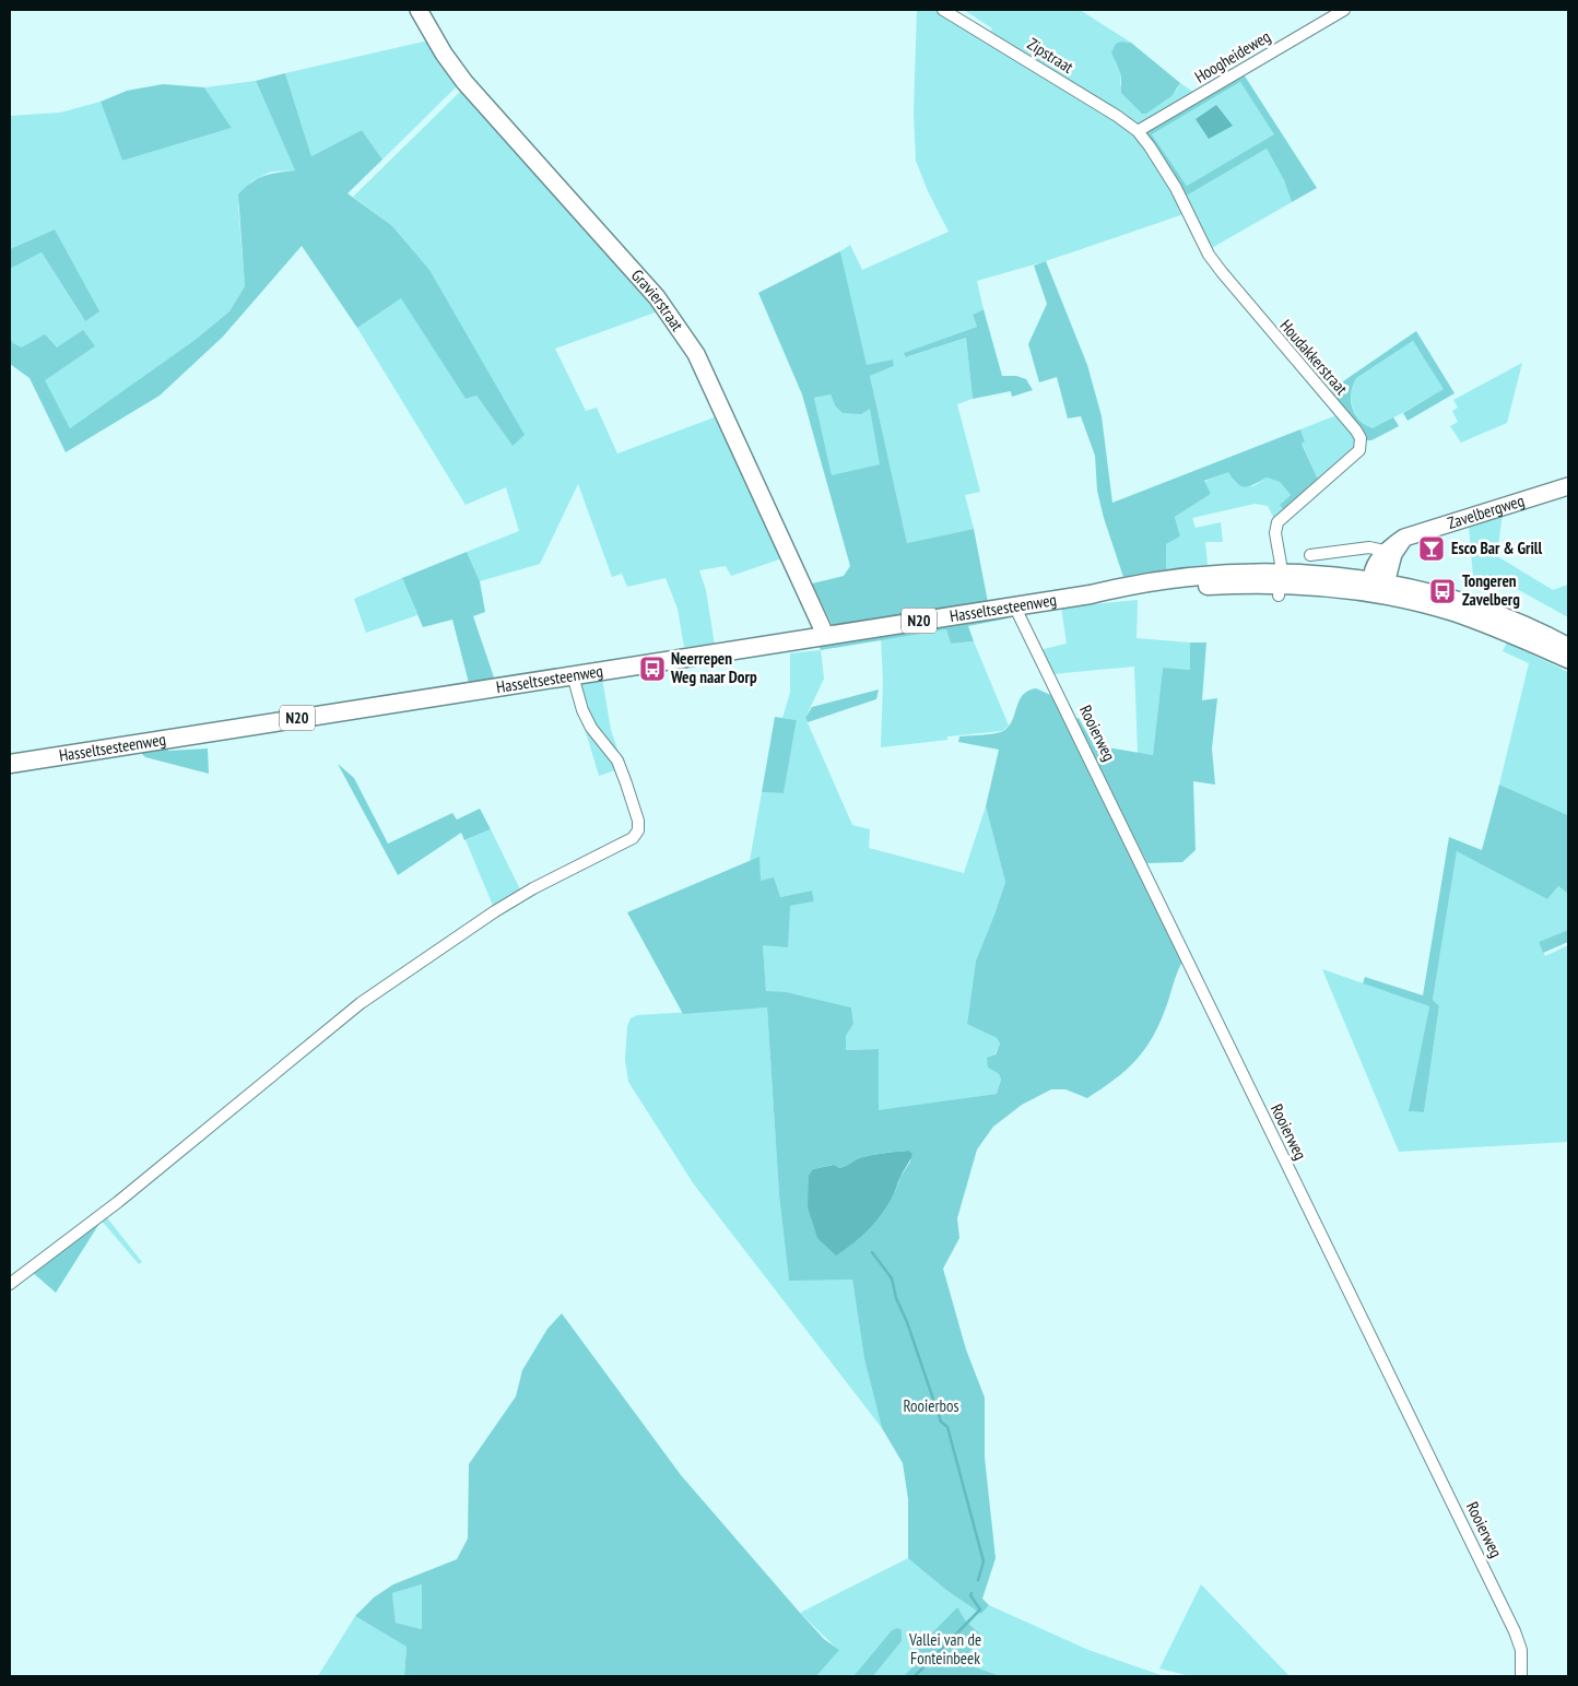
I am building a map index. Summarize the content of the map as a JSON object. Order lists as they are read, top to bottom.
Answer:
{
  "streets": {
    "main road": ["Hasseltsesteenweg", "N20"],
    "street": [
      "Zipstraat",
      "Hoogheideweg",
      "Gravierstraat",
      "Houdakkerstraat",
      "Zavelbergweg",
      "Rooierweg"
    ]
  },
  "crossings": [
    ["Zipstraat", "Hoogheideweg"],
    ["Zipstraat", "Houdakkerstraat"],
    ["Hoogheideweg", "Houdakkerstraat"],
    ["Gravierstraat", "Hasseltsesteenweg"],
    ["Houdakkerstraat", "Hasseltsesteenweg"],
    ["Hasseltsesteenweg", "Rooierweg"]
  ],
  "parks": ["Rooierbos", "Vallei van de Fonteinbeek"],
  "places": {
    "bar": ["Esco Bar & Grill"],
    "bus stop": ["Tongeren Zavelberg", "Neerrepen Weg naar Dorp"]
  }
}
